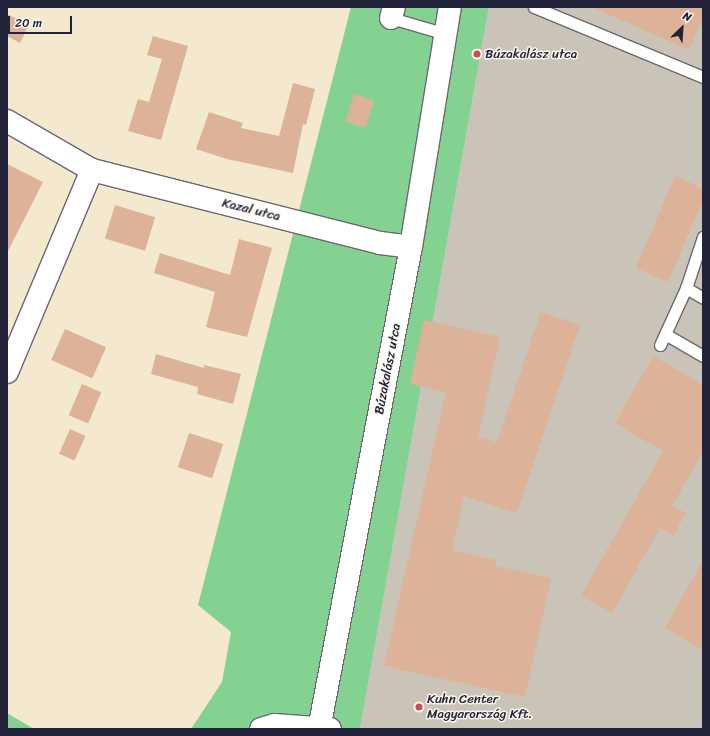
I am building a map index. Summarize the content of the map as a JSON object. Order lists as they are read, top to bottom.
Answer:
{
  "streets": {
    "street": ["Kazal utca", "Búzakalász utca"]
  },
  "crossings": [
    ["Kazal utca", "Búzakalász utca"]
  ],
  "places": ["Búzakalász utca", "Kuhn Center Magyarország Kft."],
  "scale_bar": "20 m",
  "north": "top right"
}
